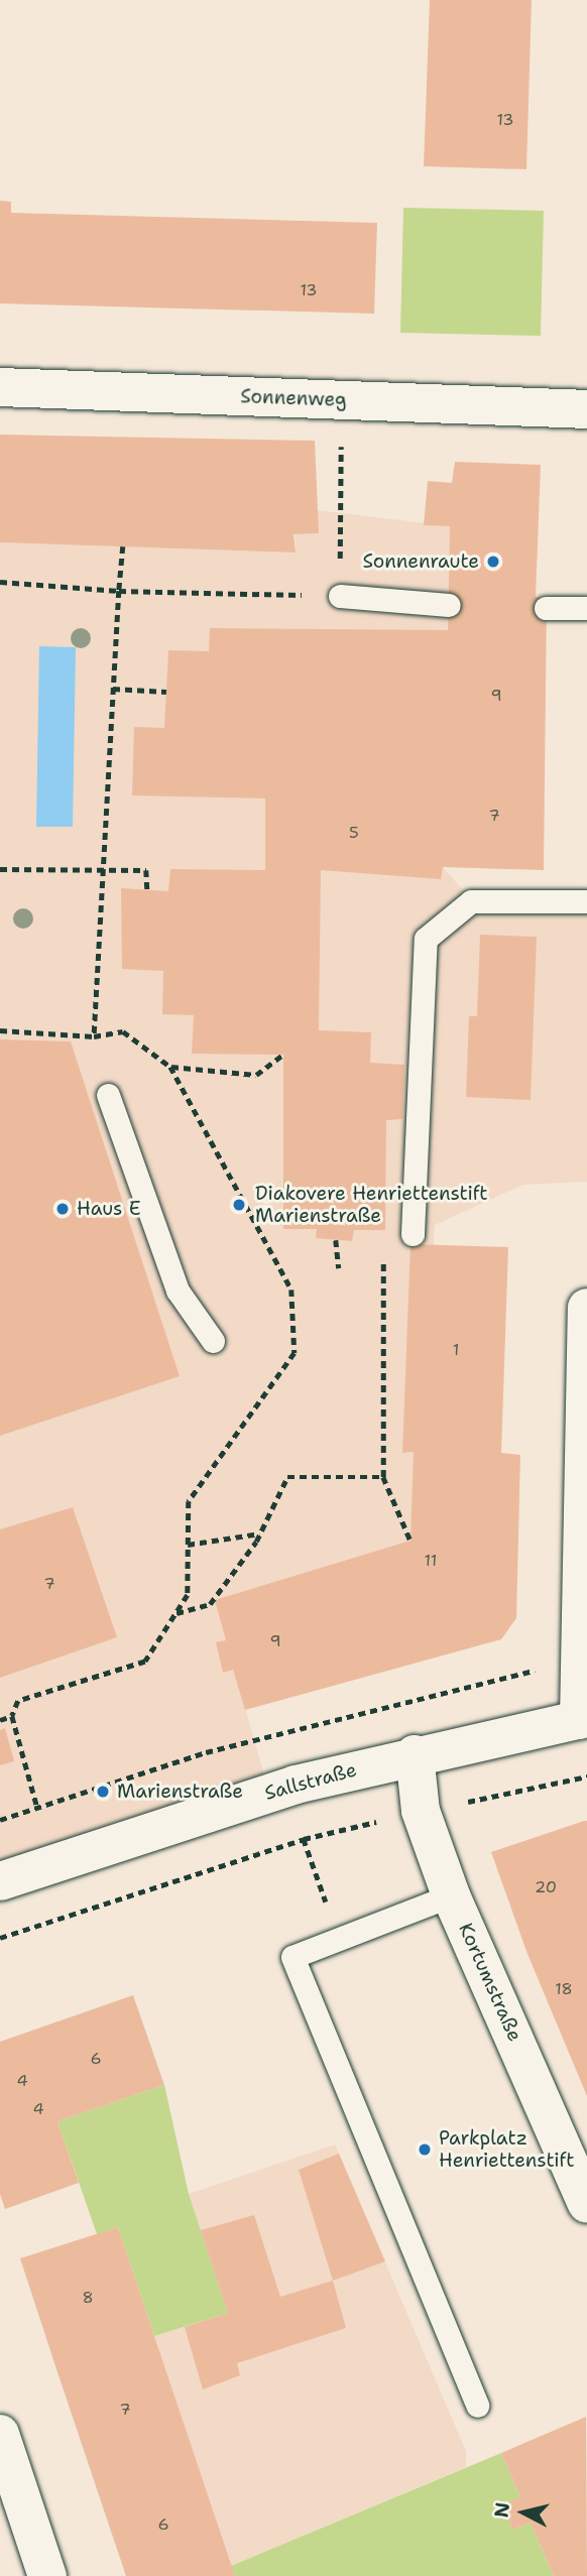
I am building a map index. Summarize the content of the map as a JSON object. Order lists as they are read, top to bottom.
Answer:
{
  "streets": {
    "street": ["Sonnenweg", "Sallstraße", "Kortumstraße"]
  },
  "crossings": [
    ["Sallstraße", "Kortumstraße"]
  ],
  "places": [
    "Sonnenraute",
    "Diakovere Henriettenstift Marienstraße",
    "Haus E",
    "Marienstraße",
    "Parkplatz Henriettenstift"
  ],
  "house_numbers": [
    "13",
    "13",
    "9",
    "7",
    "5",
    "1",
    "11",
    "7",
    "9",
    "20",
    "18",
    "6",
    "4",
    "4",
    "8",
    "7",
    "6"
  ],
  "north": "left"
}
